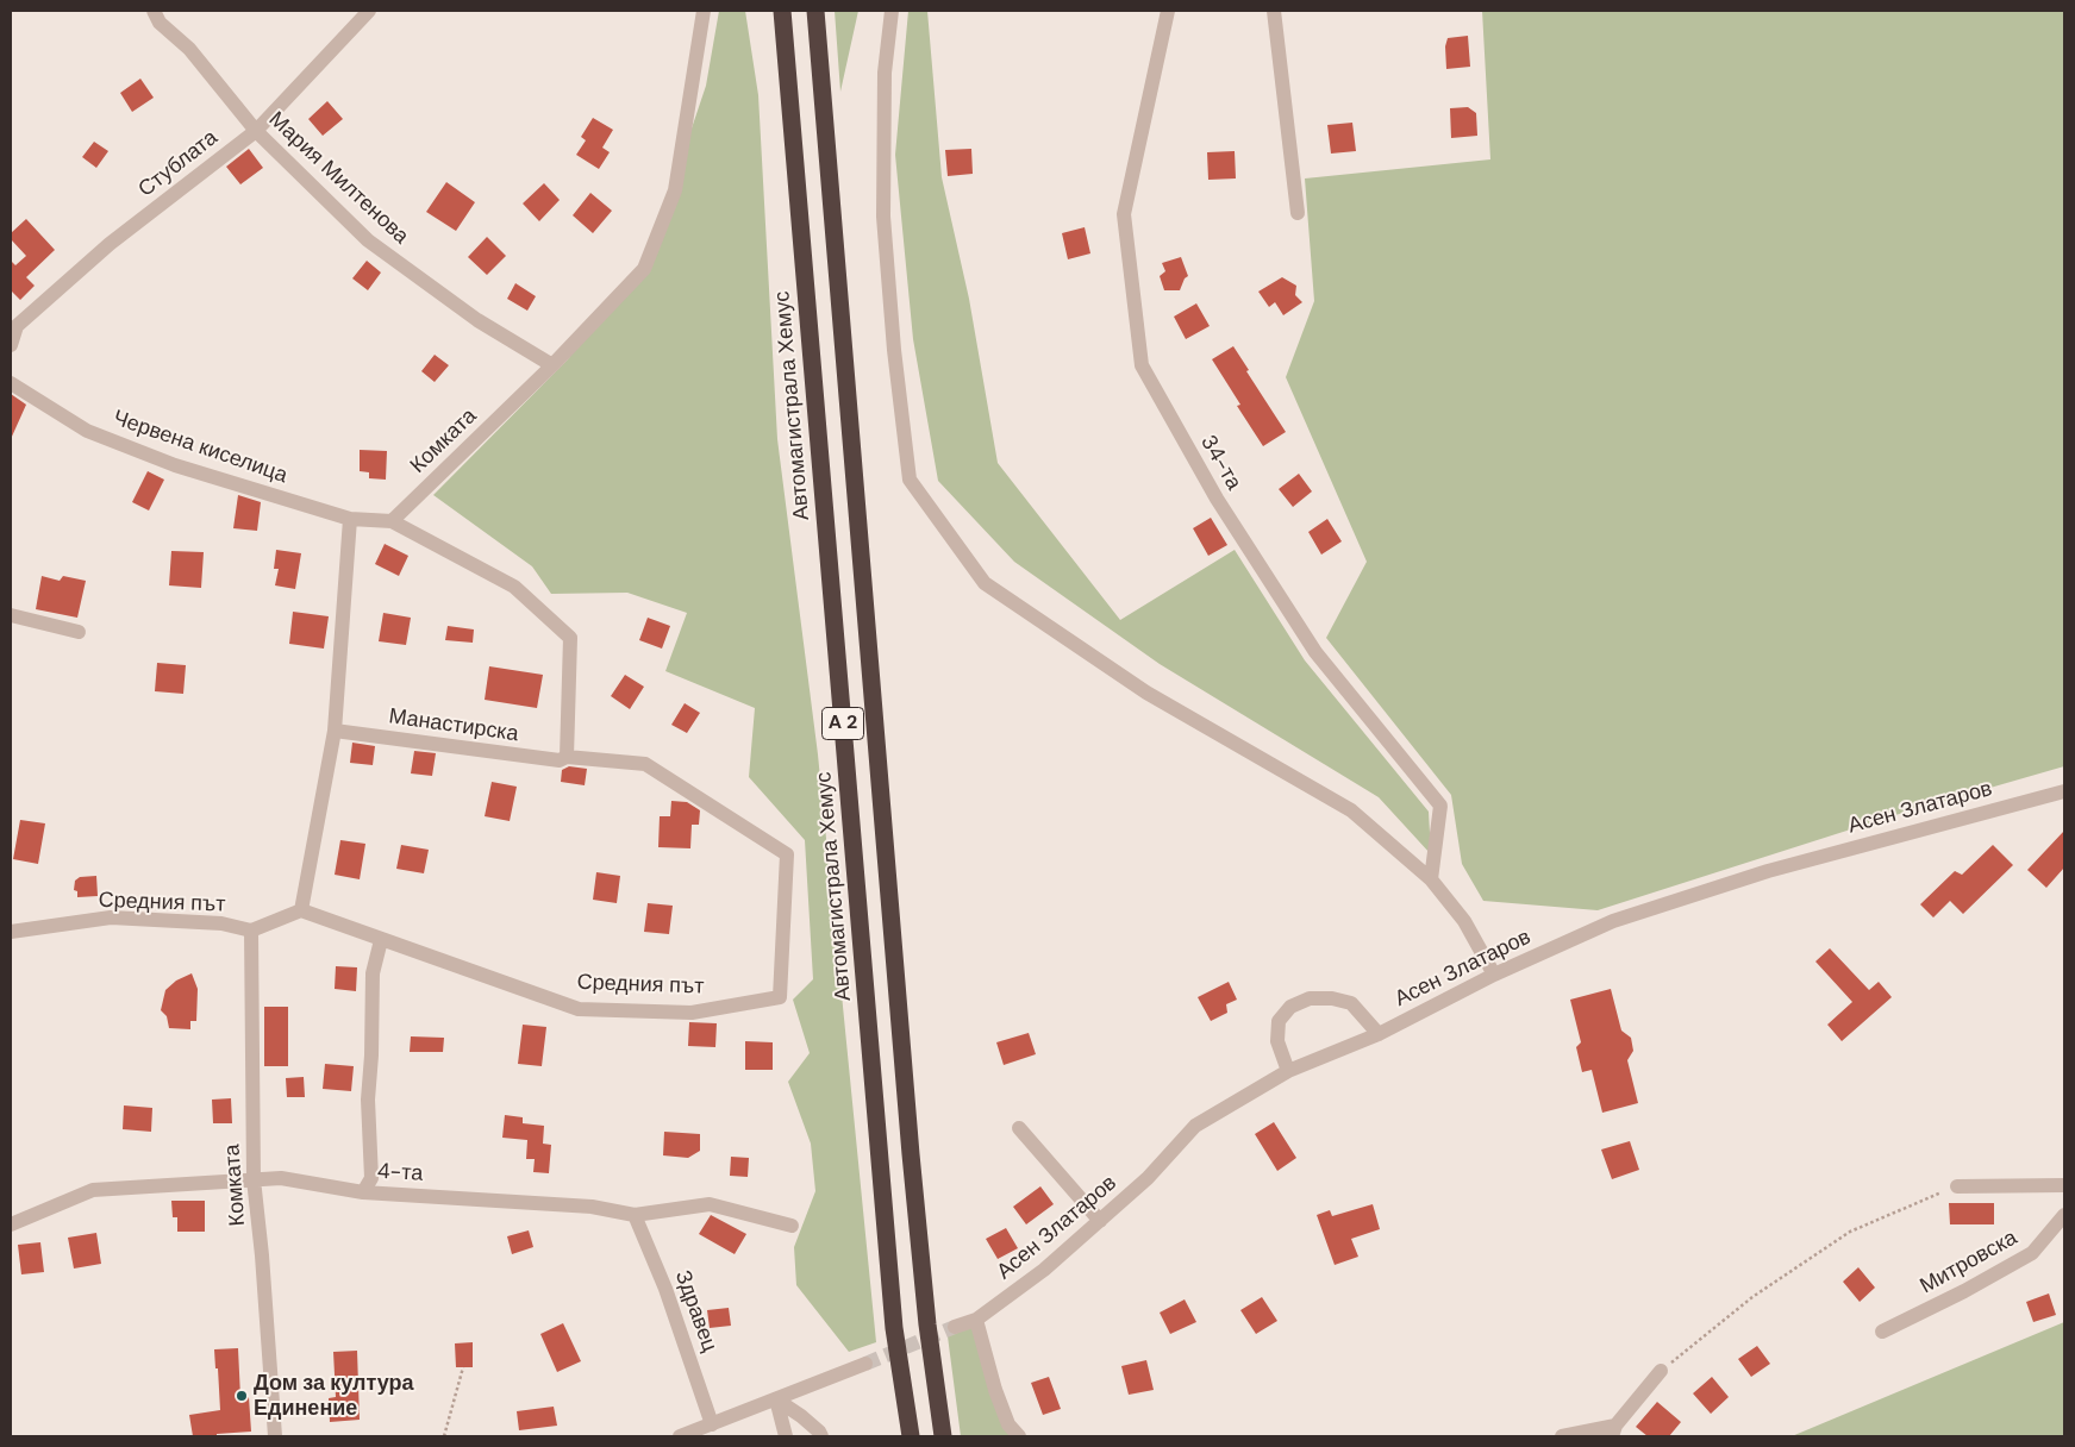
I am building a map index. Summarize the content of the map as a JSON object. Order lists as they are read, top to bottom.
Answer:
{
  "streets": {
    "highway": ["Автомагистрала Хемус", "A 2"],
    "street": [
      "Стублата",
      "Мария Милтенова",
      "Комката",
      "Червена киселица",
      "34-та",
      "Манастирска",
      "Асен Златаров",
      "Средния път",
      "4-та",
      "Митровска",
      "Здравец"
    ]
  },
  "crossings": [
    ["Стублата", "Мария Милтенова"],
    ["Мария Милтенова", "Комката"],
    ["Комката", "Средния път"],
    ["Комката", "4-та"],
    ["Манастирска", "Средния път"],
    ["4-та", "Здравец"]
  ],
  "places": ["Дом за култура Единение"]
}
